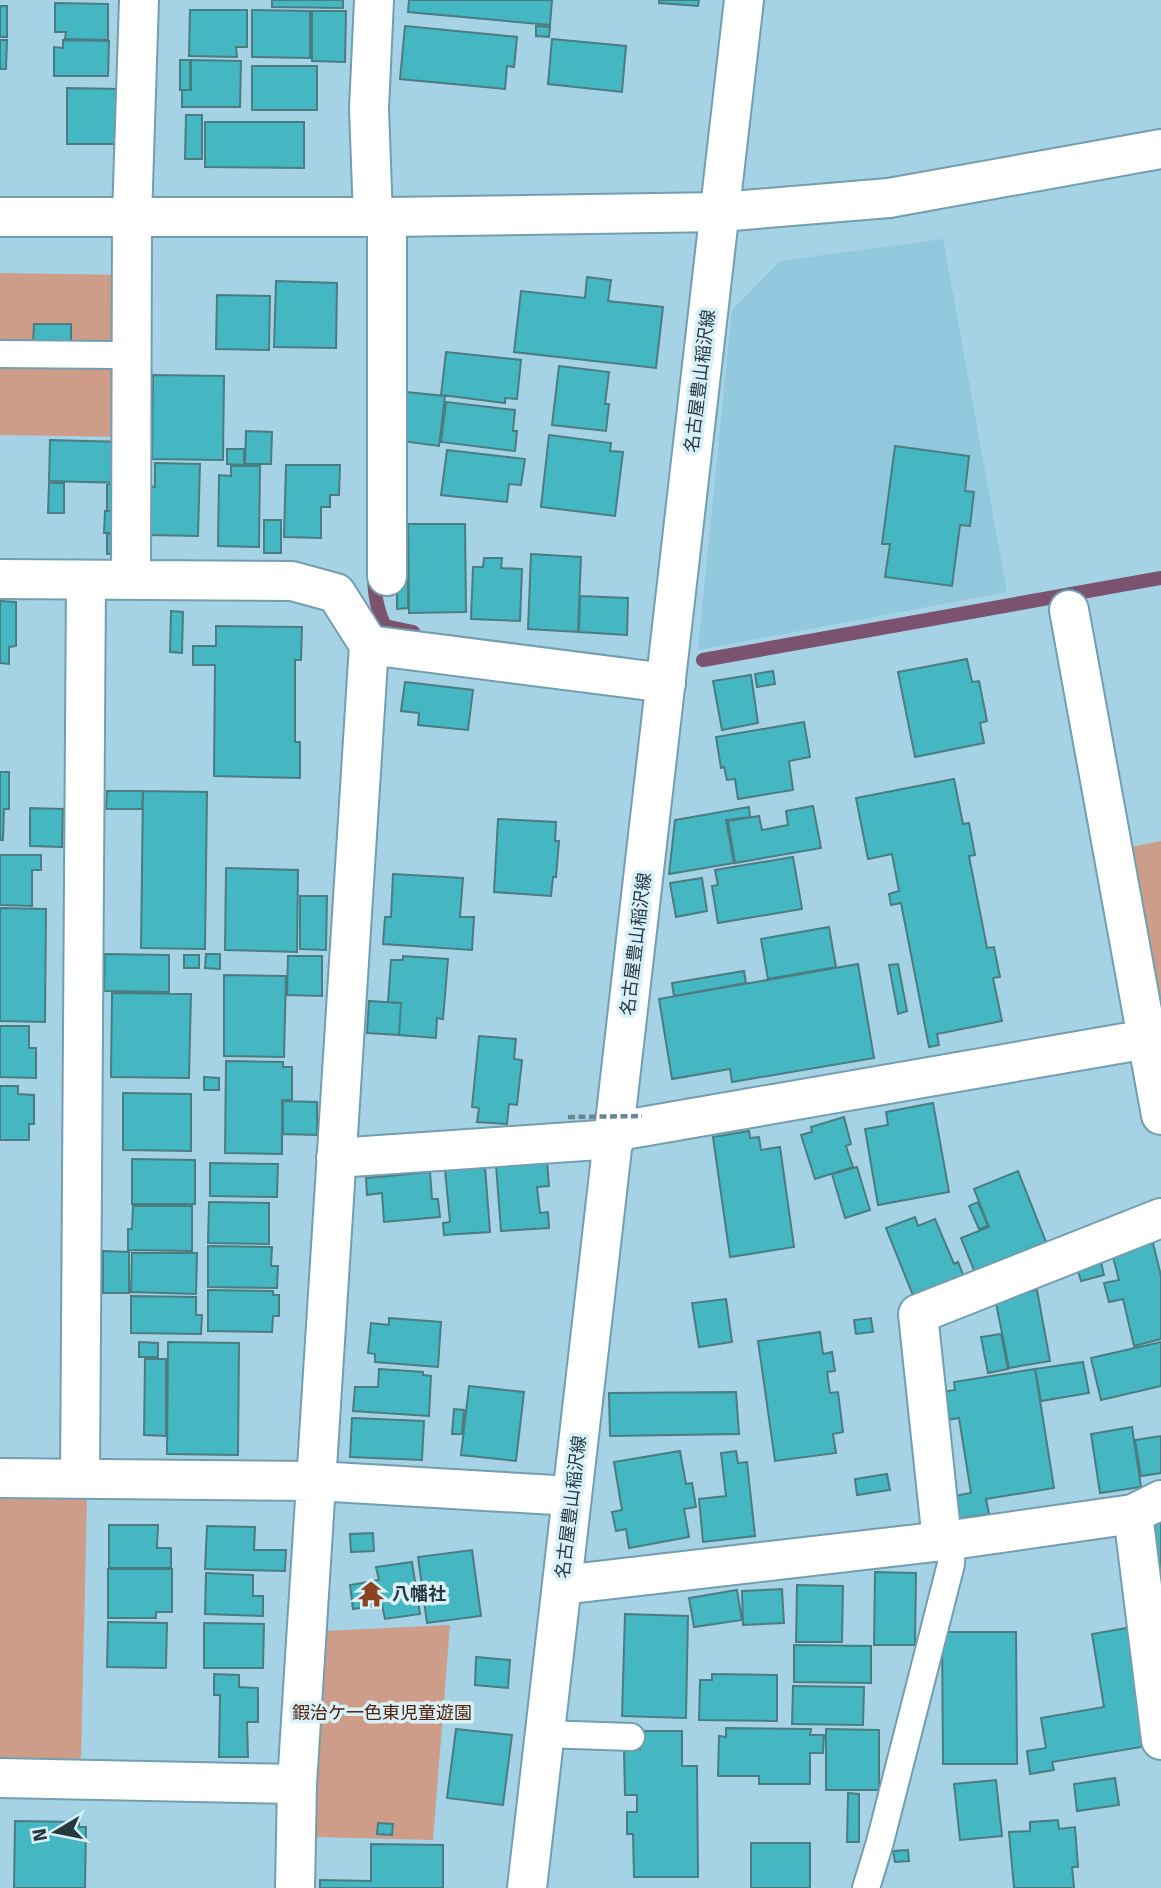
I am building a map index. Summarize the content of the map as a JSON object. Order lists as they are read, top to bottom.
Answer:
{
  "streets": {
    "street": ["名古屋豊山稲沢線"]
  },
  "parks": ["鍜治ケ一色東児童遊園"],
  "places": {
    "temple": ["八幡社"]
  },
  "north": "left"
}
